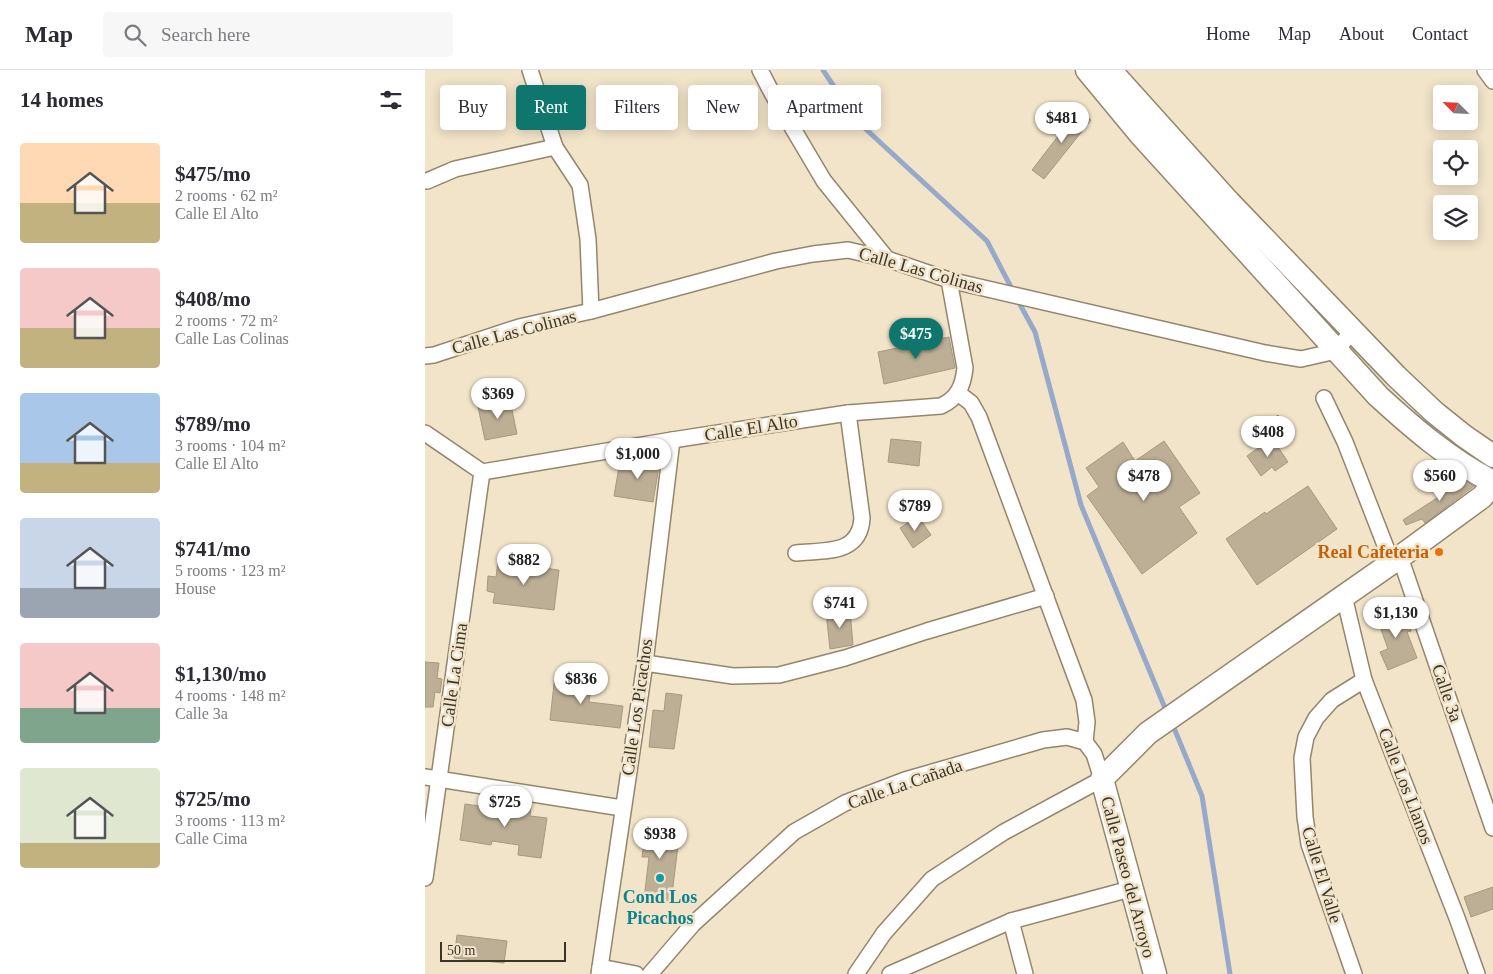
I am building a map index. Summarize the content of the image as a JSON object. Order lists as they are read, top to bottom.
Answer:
{
  "streets": {
    "main road": ["Calle Paseo del Arroyo"],
    "street": [
      "Calle Las Colinas",
      "Calle El Alto",
      "Calle La Cima",
      "Calle 3a",
      "Calle Los Picachos",
      "Calle La Cañada",
      "Calle Los Llanos",
      "Calle El Valle"
    ]
  },
  "crossings": [
    ["Calle El Alto", "Calle La Cima"],
    ["Calle El Alto", "Calle Los Picachos"],
    ["Calle Los Llanos", "Calle El Valle"]
  ],
  "places": ["Real Cafeteria", "Cond Los Picachos"],
  "scale_bar": "50 m",
  "north": "top left",
  "page": {
    "header": "Map",
    "search": "Search here",
    "nav": [
      "Home",
      "Map",
      "About",
      "Contact"
    ],
    "heading": "14 homes",
    "chip": [
      "Buy",
      "Rent",
      "Filters",
      "New",
      "Apartment"
    ],
    "price": [
      "$481",
      "$475",
      "$369",
      "$408",
      "$1,000",
      "$478",
      "$560",
      "$789",
      "$882",
      "$741",
      "$1,130",
      "$836",
      "$725",
      "$938"
    ],
    "list": [
      {
        "name": "$475/mo",
        "note": "2 rooms · 62 m² · Calle El Alto"
      },
      {
        "name": "$408/mo",
        "note": "2 rooms · 72 m² · Calle Las Colinas"
      },
      {
        "name": "$789/mo",
        "note": "3 rooms · 104 m² · Calle El Alto"
      },
      {
        "name": "$741/mo",
        "note": "5 rooms · 123 m² · House"
      },
      {
        "name": "$1,130/mo",
        "note": "4 rooms · 148 m² · Calle 3a"
      },
      {
        "name": "$725/mo",
        "note": "3 rooms · 113 m² · Calle Cima"
      }
    ],
    "scale": "50 m"
  }
}
